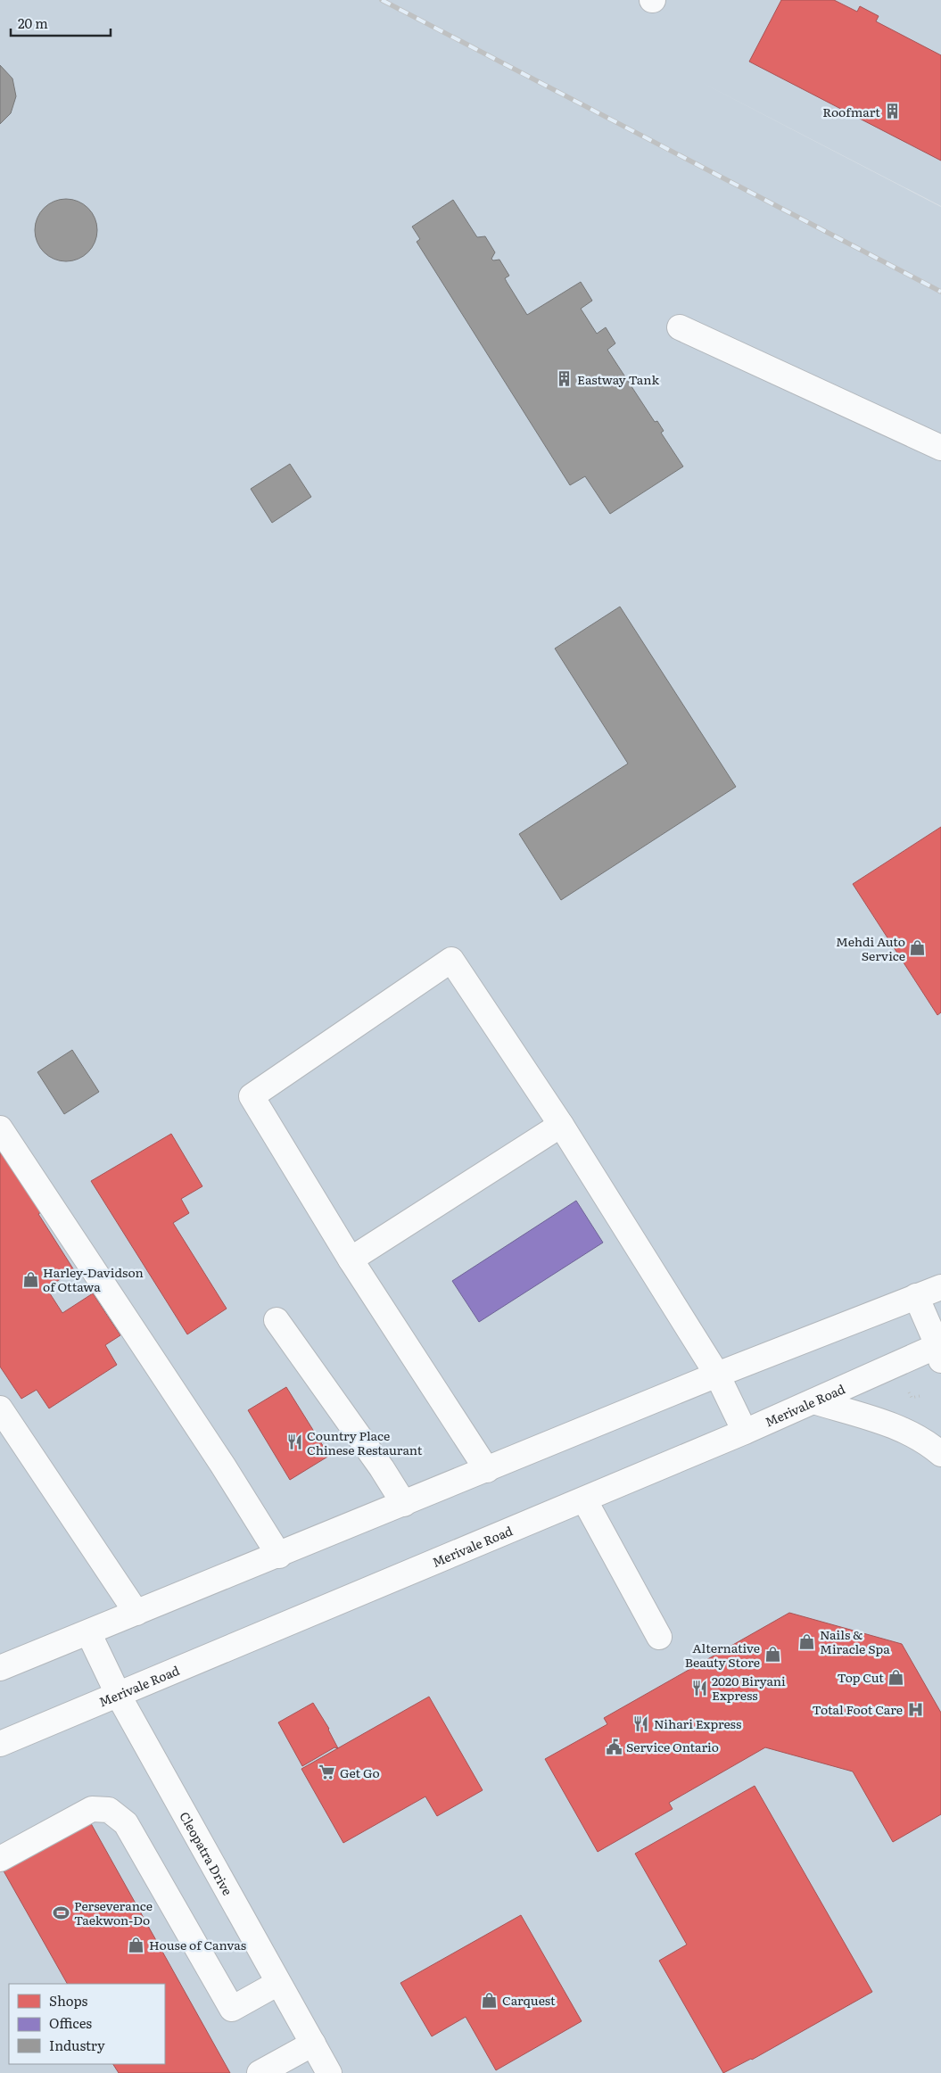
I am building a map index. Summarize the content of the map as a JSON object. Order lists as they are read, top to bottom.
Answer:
{
  "streets": {
    "main road": ["Merivale Road", "Cleopatra Drive"]
  },
  "crossings": [
    ["Merivale Road", "Cleopatra Drive"]
  ],
  "places": {
    "building": ["Roofmart", "Eastway Tank"],
    "shop": [
      "Mehdi Auto Service",
      "Harley-Davidson of Ottawa",
      "Nails & Miracle Spa",
      "Alternative Beauty Store",
      "Top Cut",
      "House of Canvas",
      "Carquest"
    ],
    "restaurant": ["Country Place Chinese Restaurant", "2020 Biryani Express", "Nihari Express"],
    "hospital": ["Total Foot Care"],
    "public building": ["Service Ontario"],
    "supermarket": ["Get Go"],
    "sports": ["Perseverance Taekwon-Do"]
  },
  "legend": ["Shops", "Offices", "Industry"],
  "scale_bar": "20 m"
}
